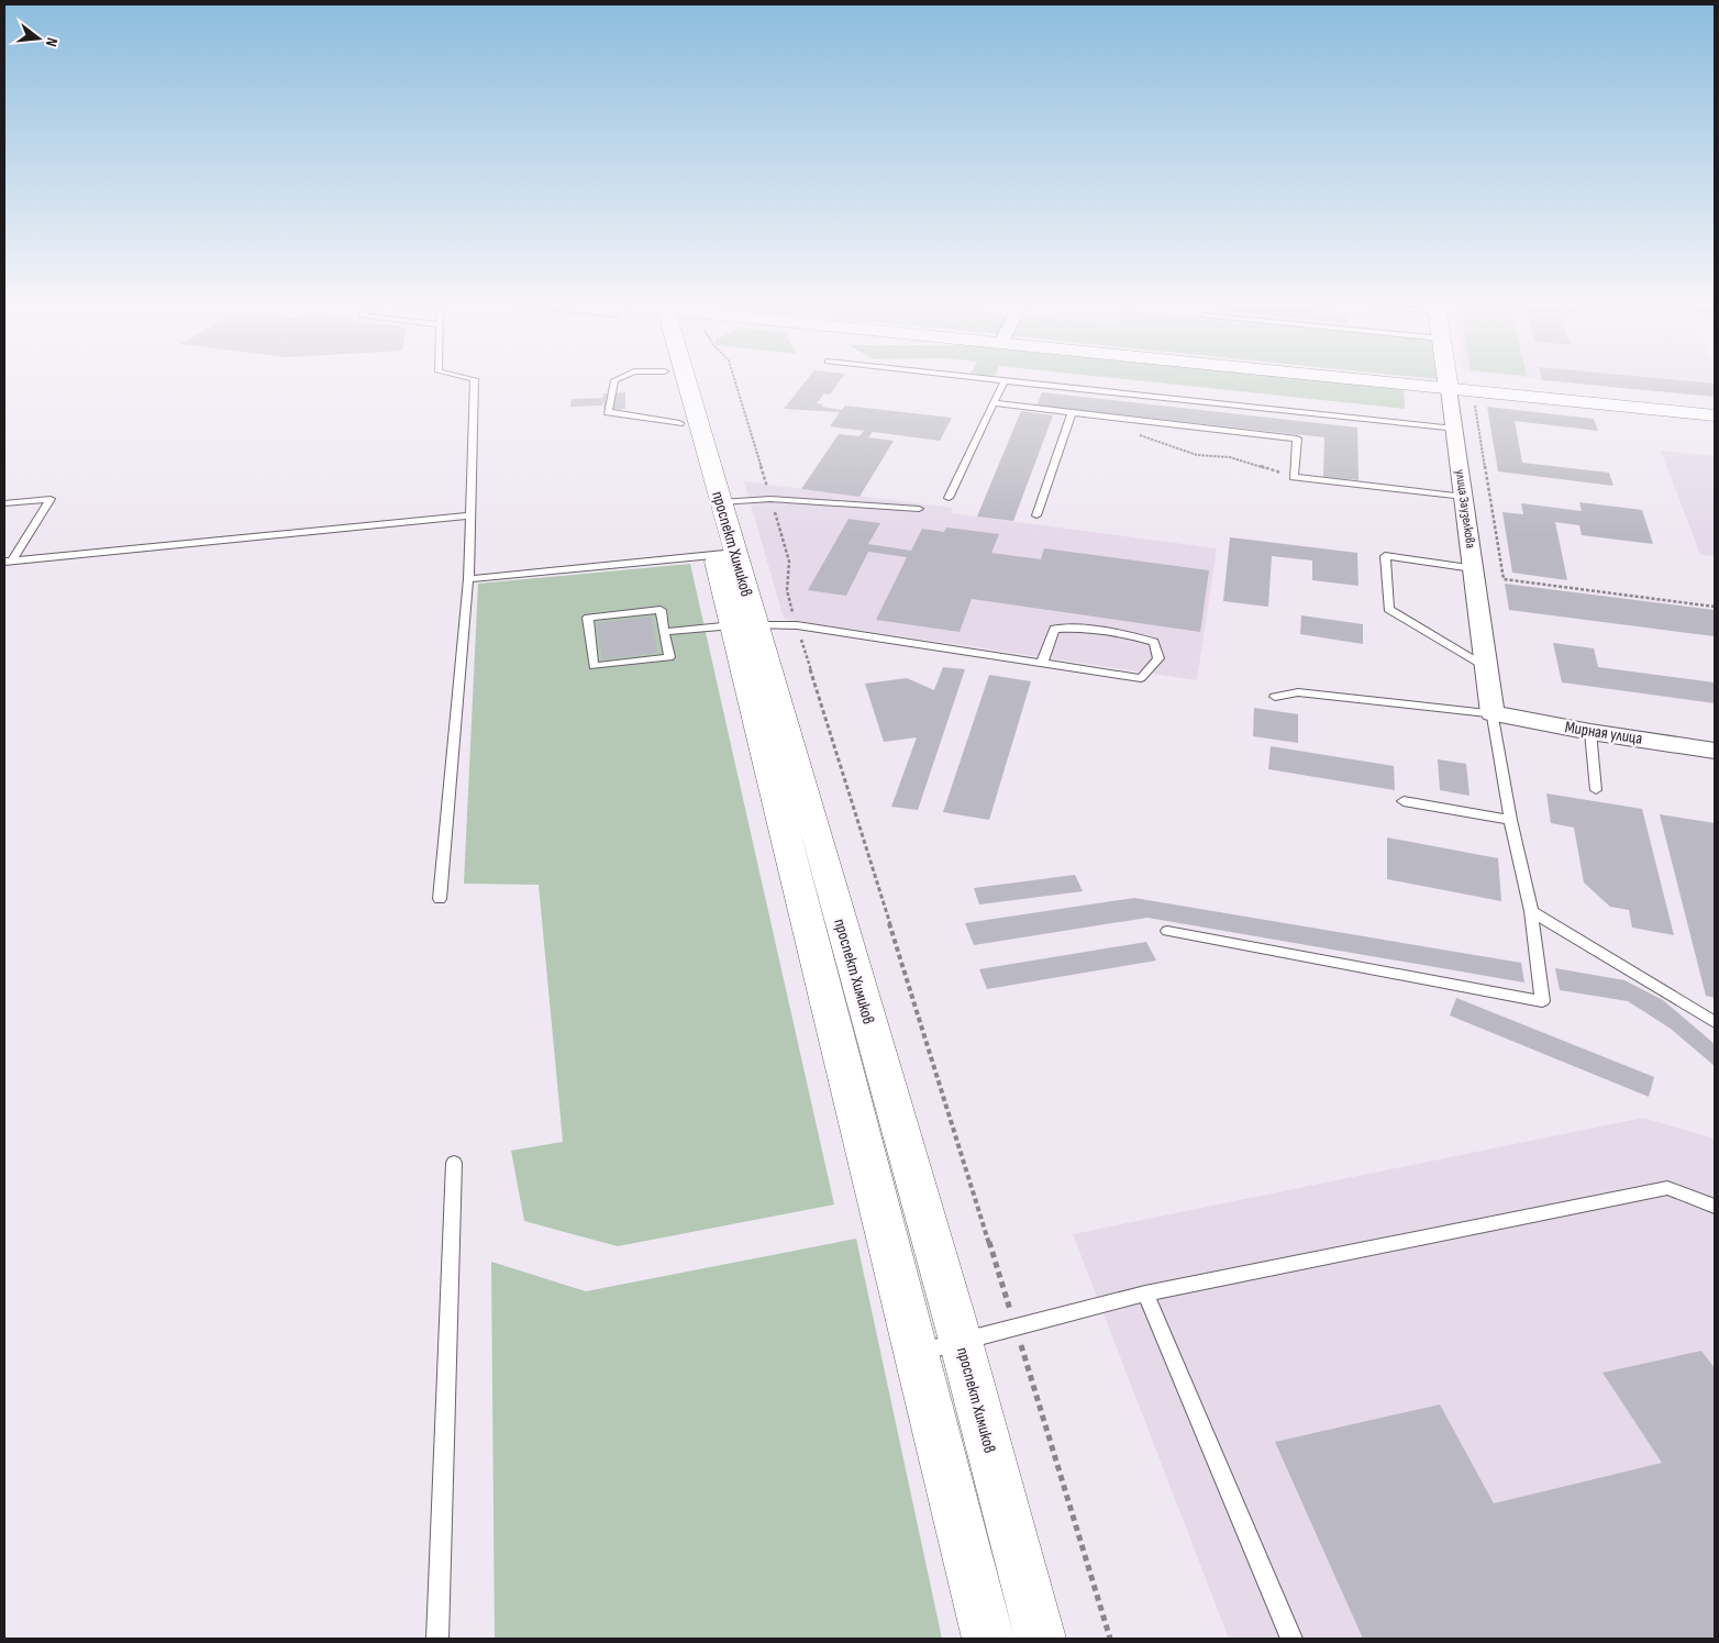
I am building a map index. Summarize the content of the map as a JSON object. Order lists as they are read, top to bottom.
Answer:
{
  "streets": {
    "main road": ["улица Заузелкова", "проспект Химиков"],
    "street": ["Мирная улица"]
  },
  "crossings": [
    ["улица Заузелкова", "Мирная улица"]
  ],
  "north": "right"
}
